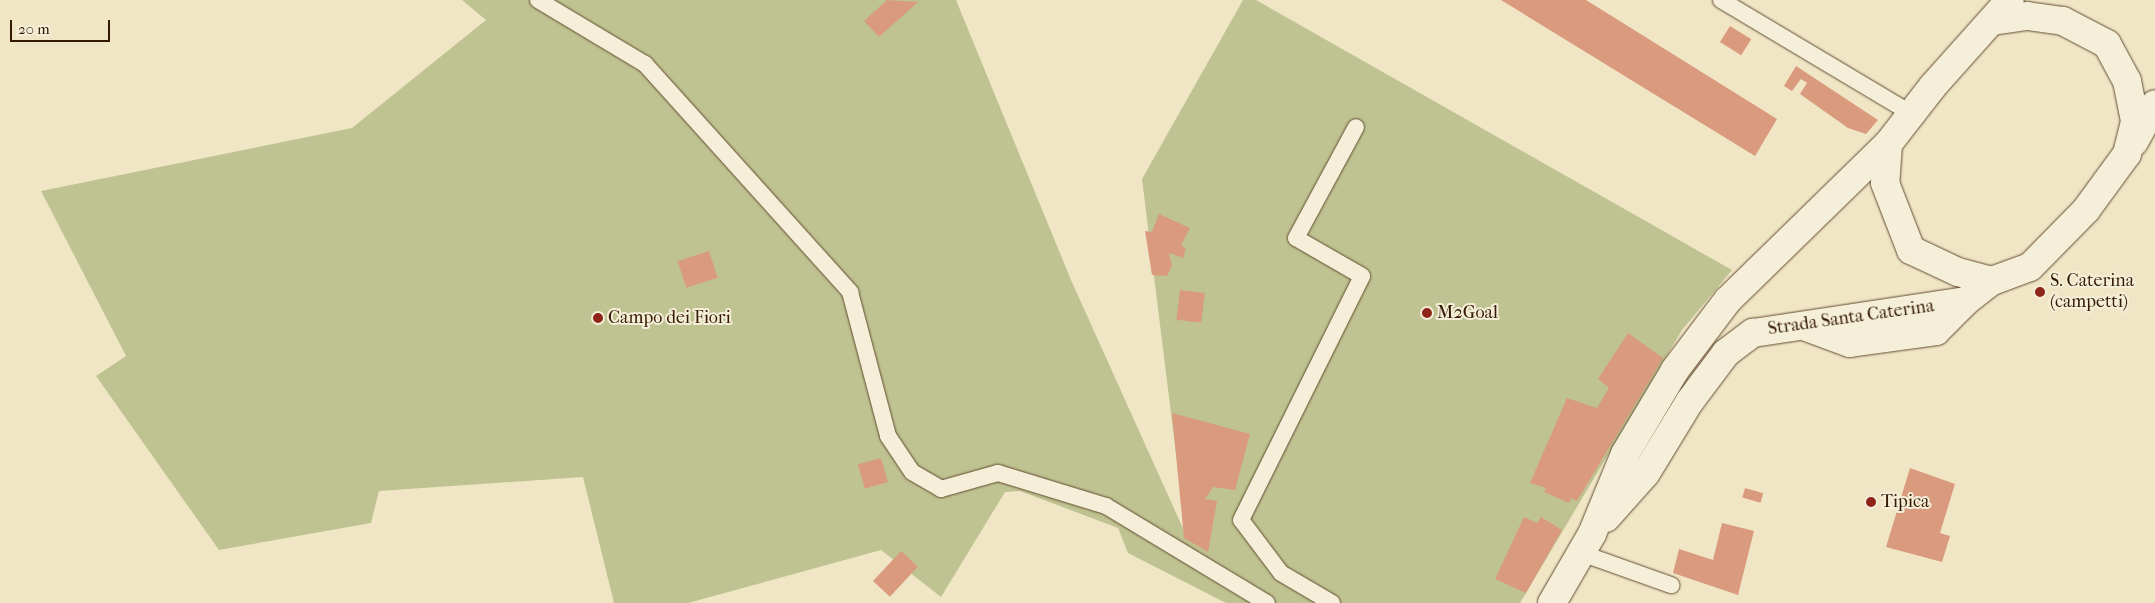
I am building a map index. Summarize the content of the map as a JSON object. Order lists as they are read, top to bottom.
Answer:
{
  "streets": {
    "street": ["Strada Santa Caterina"]
  },
  "places": [
    "S. Caterina (campetti)",
    "M2Goal",
    "Campo dei Fiori",
    "Tipica"
  ],
  "scale_bar": "20 m"
}
